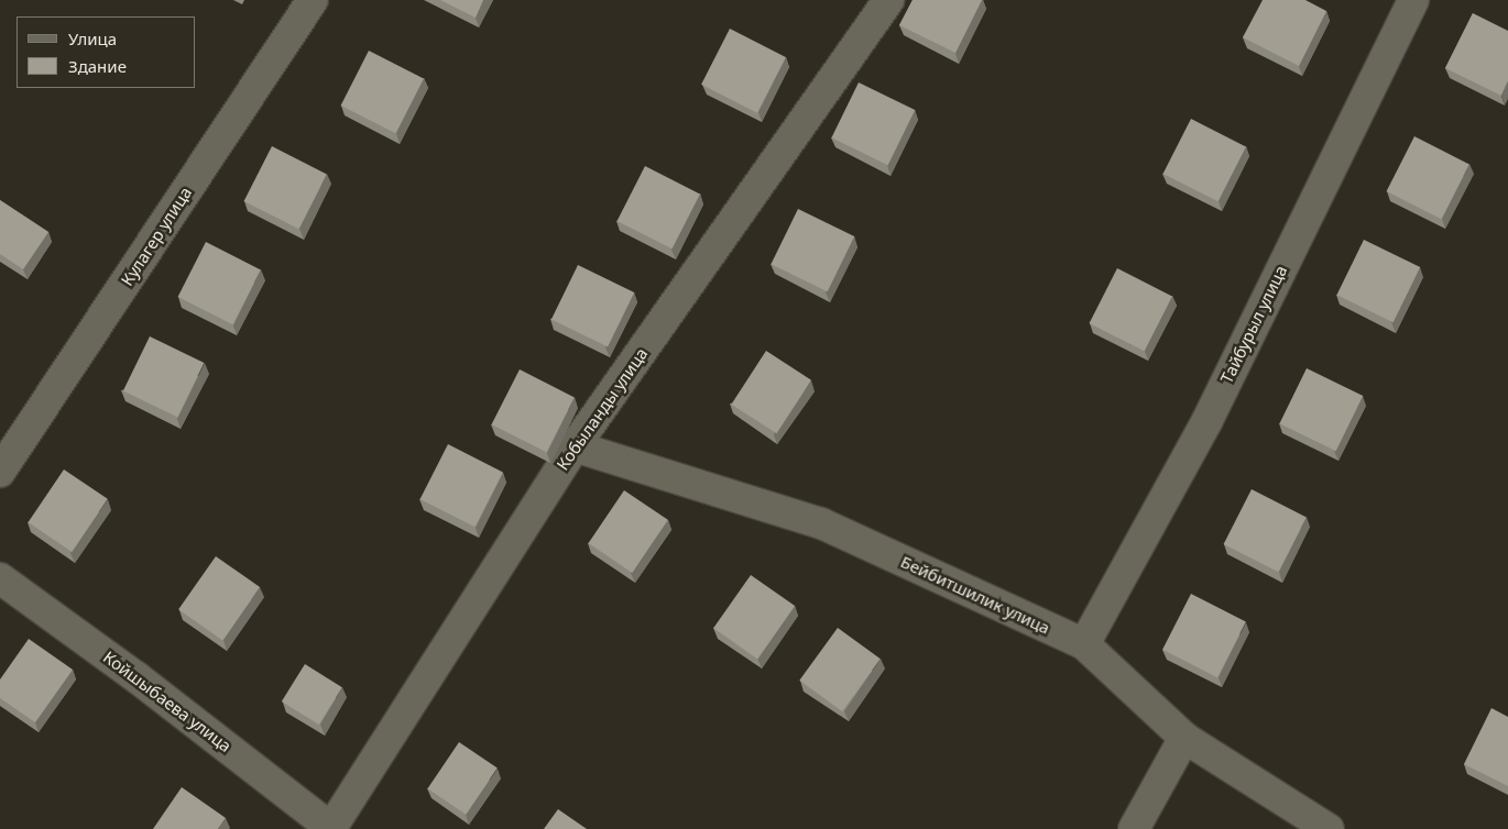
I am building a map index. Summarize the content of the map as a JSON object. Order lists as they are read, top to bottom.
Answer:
{
  "streets": {
    "street": [
      "Кулагер улица",
      "Тайбурыл улица",
      "Кобыланды улица",
      "Бейбитшилик улица",
      "Койшыбаева улица"
    ]
  },
  "crossings": [
    ["Тайбурыл улица", "Бейбитшилик улица"],
    ["Кобыланды улица", "Бейбитшилик улица"],
    ["Кобыланды улица", "Койшыбаева улица"]
  ],
  "legend": ["Улица", "Здание"]
}
